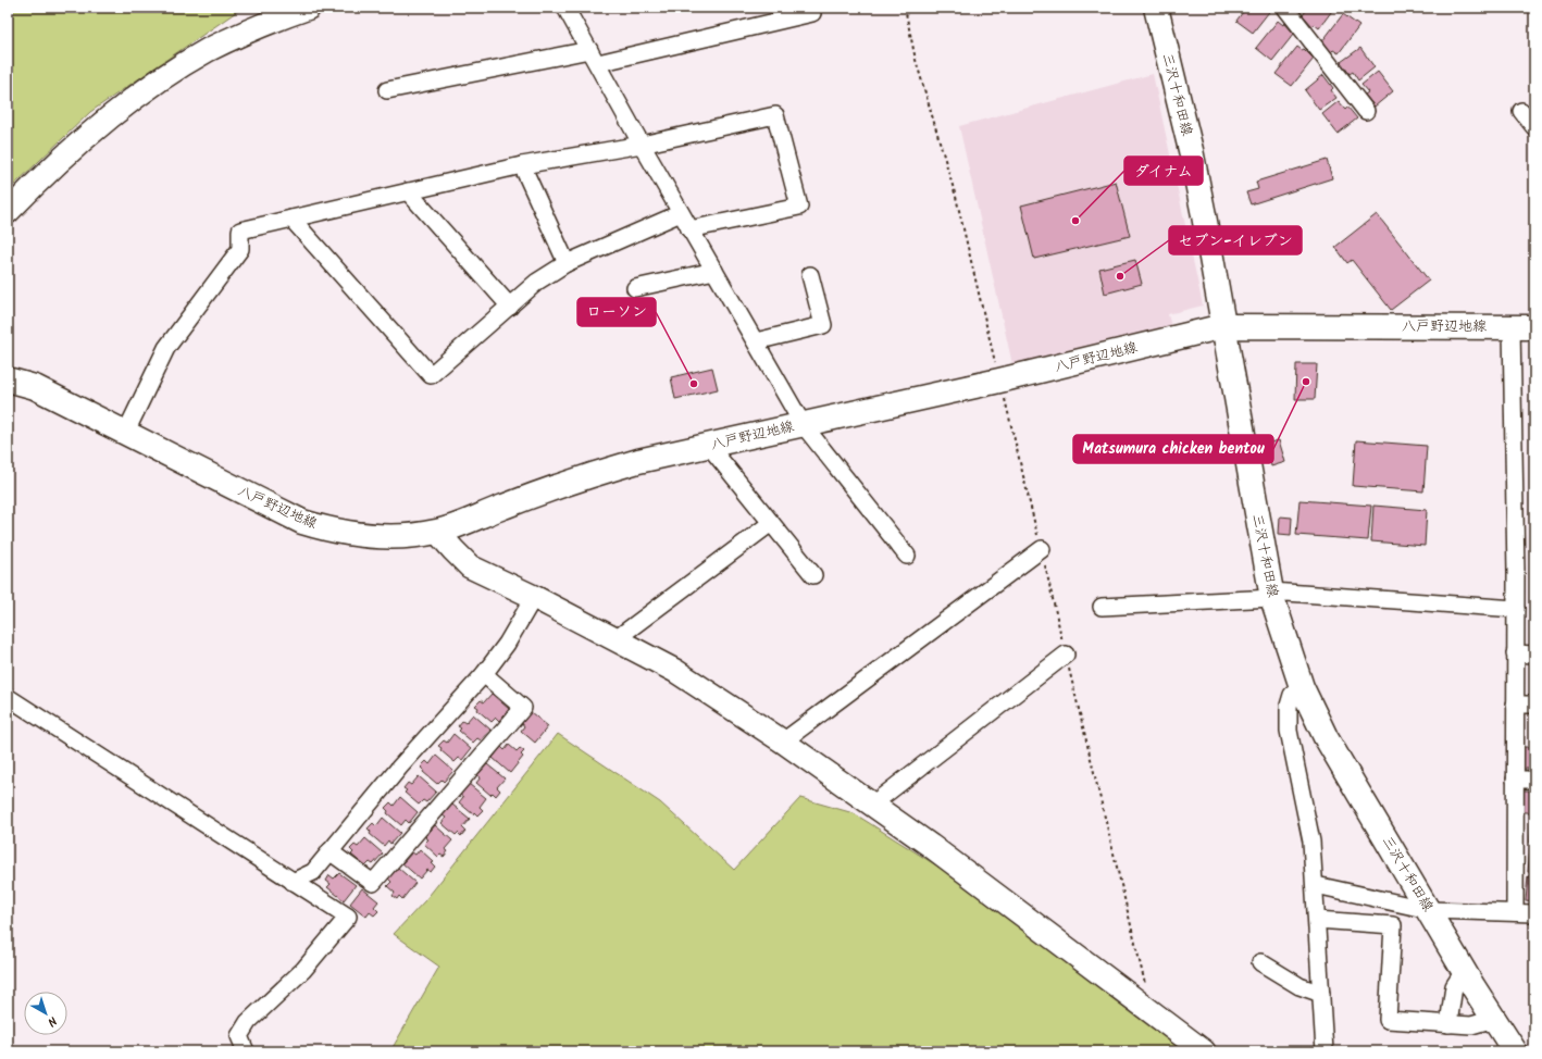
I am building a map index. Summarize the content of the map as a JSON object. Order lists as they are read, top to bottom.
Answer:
{
  "streets": {
    "main road": ["三沢十和田線", "八戸野辺地線"]
  },
  "crossings": [
    ["三沢十和田線", "八戸野辺地線"]
  ],
  "places": [
    "ダイナム",
    "セブン-イレブン",
    "Matsumura chicken bentou",
    "ローソン"
  ],
  "north": "bottom right"
}
